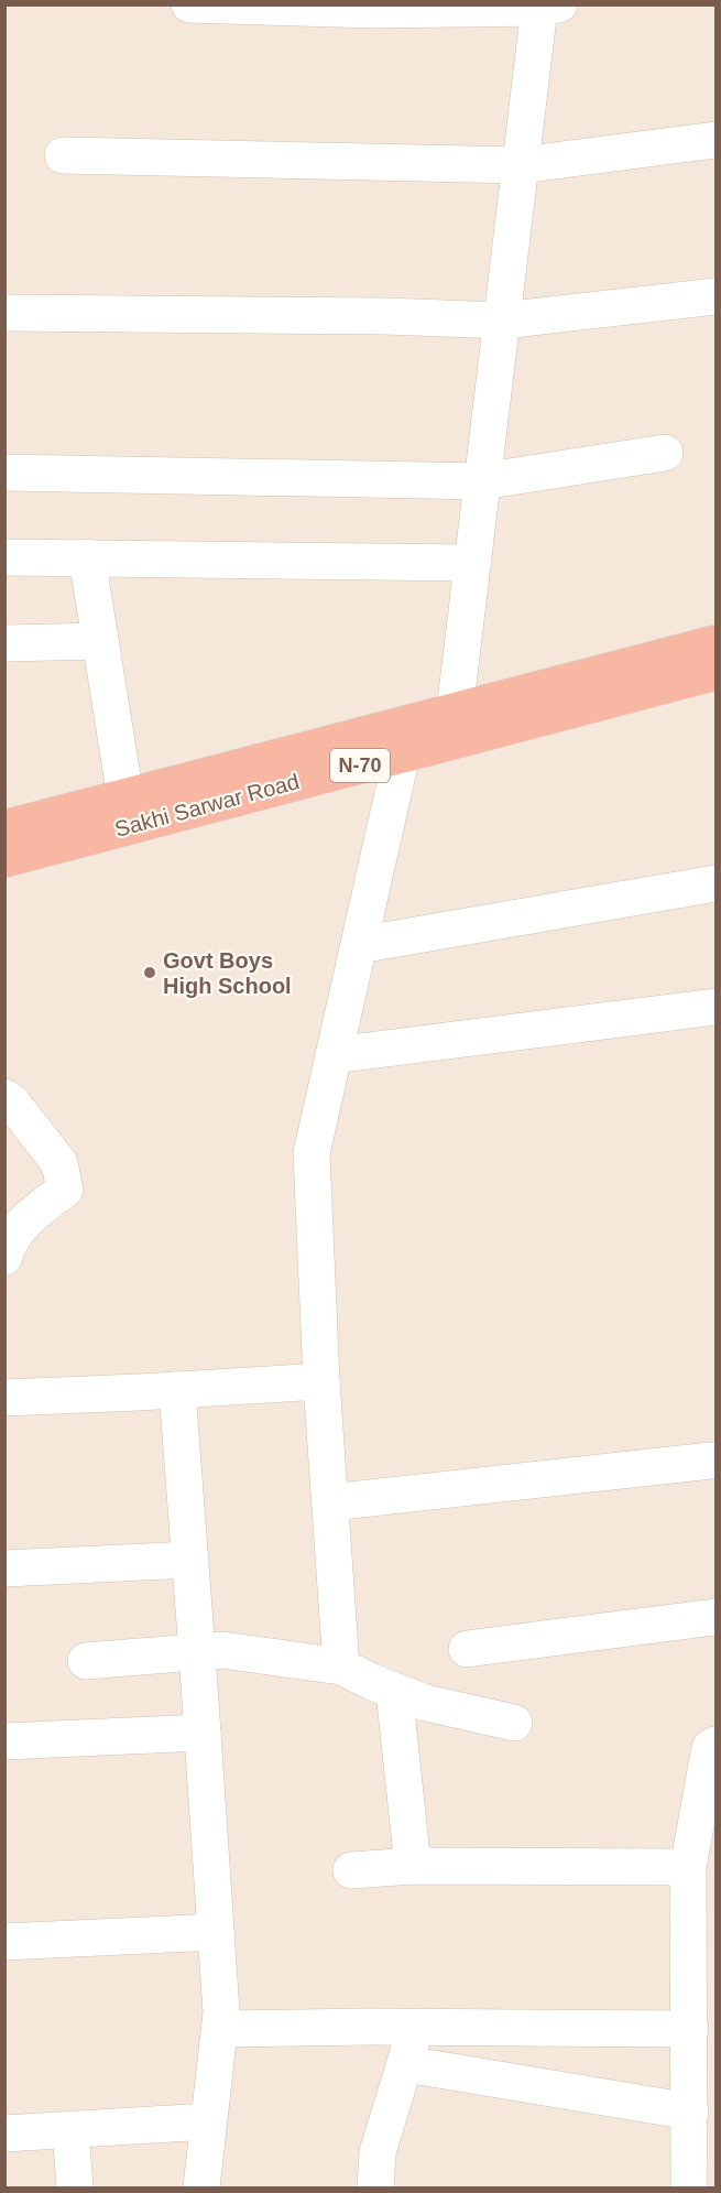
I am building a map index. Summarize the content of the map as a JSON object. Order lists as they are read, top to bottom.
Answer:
{
  "streets": {
    "highway": ["N-70", "Sakhi Sarwar Road"]
  },
  "crossings": [
    ["N-70", "Sakhi Sarwar Road"]
  ],
  "places": ["Govt Boys High School"]
}
